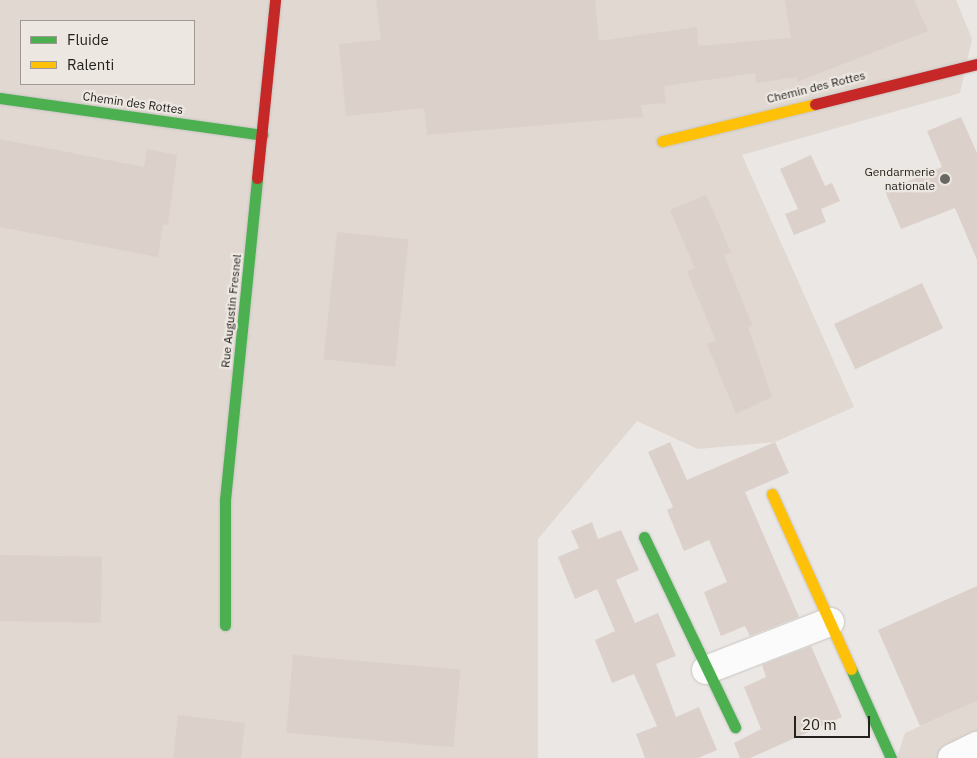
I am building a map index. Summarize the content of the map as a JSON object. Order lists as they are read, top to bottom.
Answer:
{
  "streets": {
    "street": ["Chemin des Rottes", "Rue Augustin Fresnel"]
  },
  "crossings": [
    ["Chemin des Rottes", "Rue Augustin Fresnel"]
  ],
  "places": ["Gendarmerie nationale"],
  "legend": ["Fluide", "Ralenti"],
  "scale_bar": "20 m"
}
